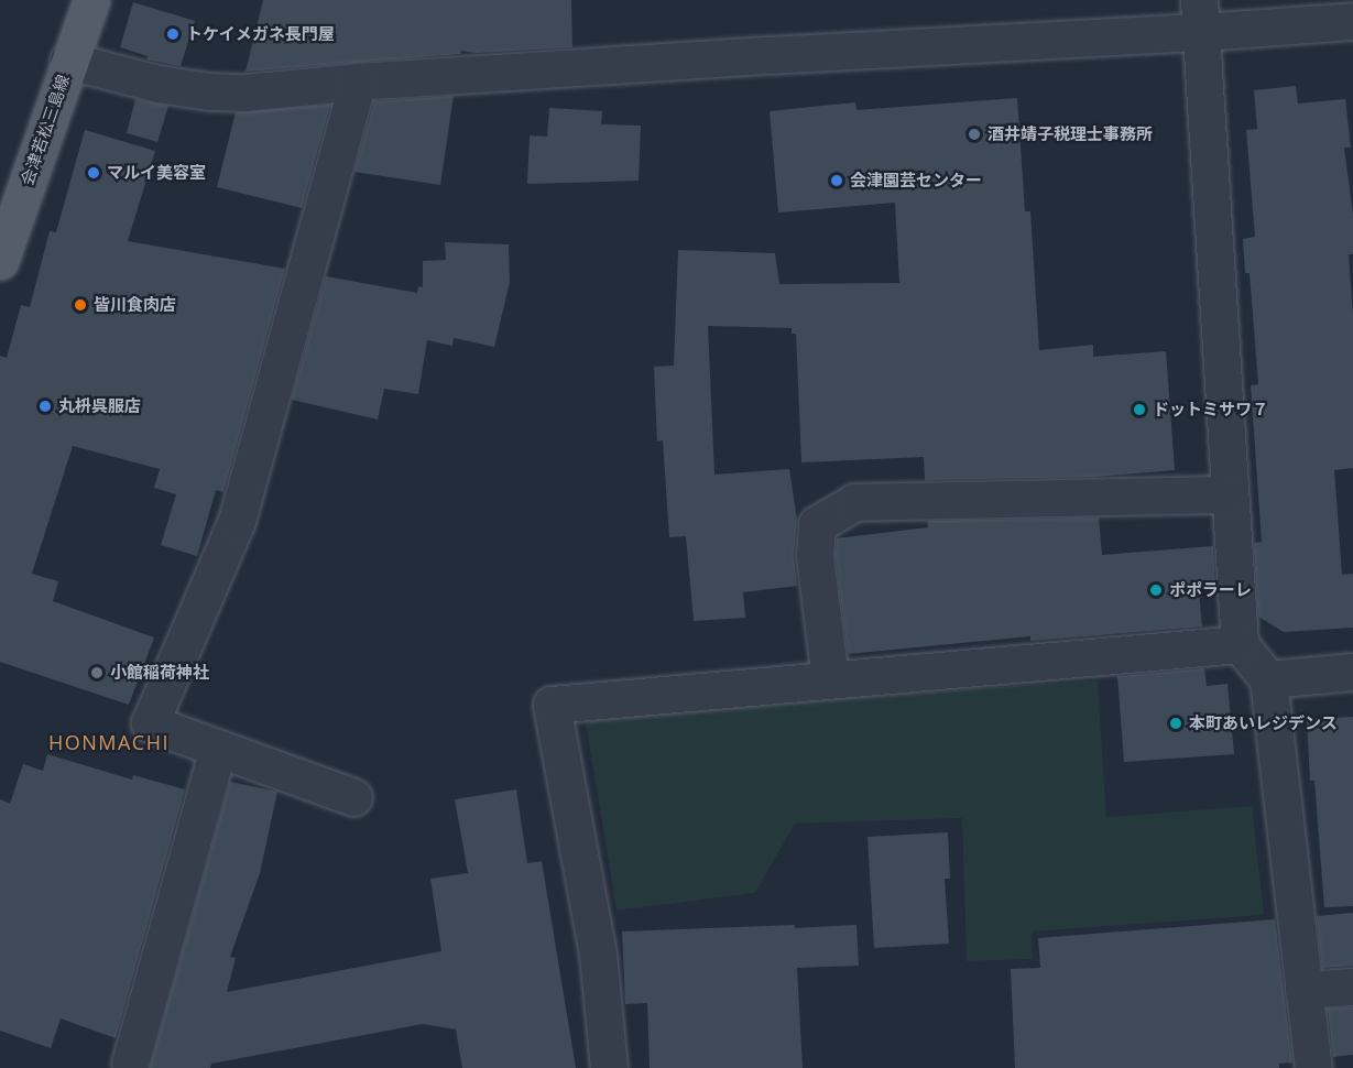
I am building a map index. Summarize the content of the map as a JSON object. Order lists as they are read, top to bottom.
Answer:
{
  "streets": {
    "main road": ["会津若松三島線"]
  },
  "districts": ["HONMACHI"],
  "places": [
    "トケイメガネ長門屋",
    "酒井靖子税理士事務所",
    "マルイ美容室",
    "会津園芸センター",
    "皆川食肉店",
    "丸枡呉服店",
    "ドットミサワ７",
    "ポポラーレ",
    "小館稲荷神社",
    "本町あいレジデンス"
  ]
}
